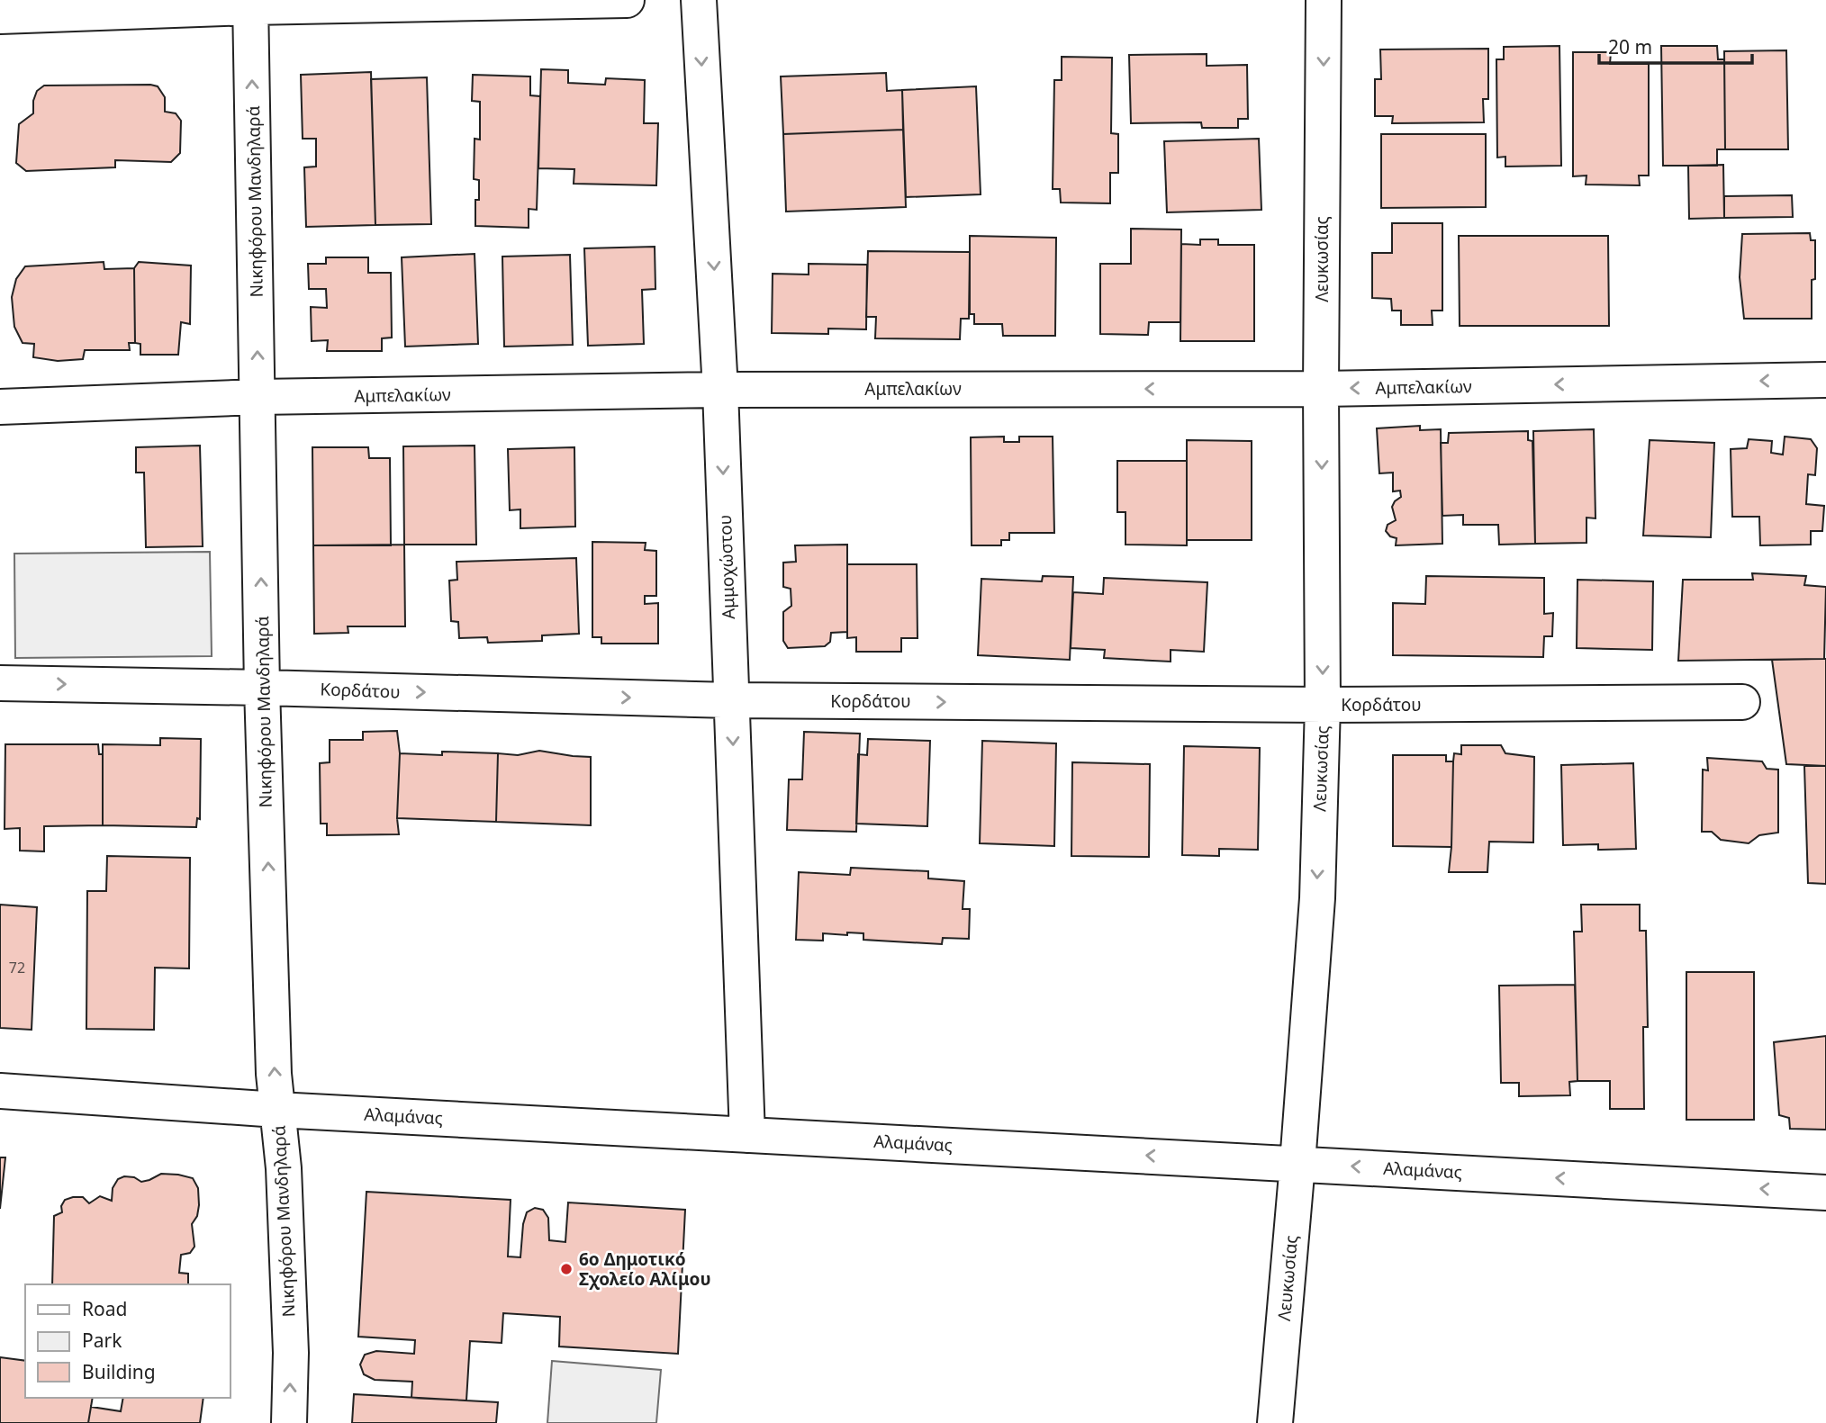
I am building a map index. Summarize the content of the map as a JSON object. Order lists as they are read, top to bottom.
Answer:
{
  "streets": {
    "street": [
      "Νικηφόρου Μανδηλαρά",
      "Λευκωσίας",
      "Αμπελακίων",
      "Αμμοχώστου",
      "Κορδάτου",
      "Αλαμάνας"
    ]
  },
  "crossings": [
    ["Νικηφόρου Μανδηλαρά", "Αμπελακίων"],
    ["Νικηφόρου Μανδηλαρά", "Κορδάτου"],
    ["Νικηφόρου Μανδηλαρά", "Αλαμάνας"],
    ["Λευκωσίας", "Αμπελακίων"],
    ["Λευκωσίας", "Κορδάτου"],
    ["Λευκωσίας", "Αλαμάνας"],
    ["Αμπελακίων", "Αμμοχώστου"],
    ["Αμμοχώστου", "Κορδάτου"],
    ["Αμμοχώστου", "Αλαμάνας"]
  ],
  "one_way": [
    "Νικηφόρου Μανδηλαρά",
    "Λευκωσίας",
    "Αμπελακίων",
    "Αμμοχώστου",
    "Κορδάτου",
    "Αλαμάνας"
  ],
  "places": ["6ο Δημοτικό Σχολείο Αλίμου"],
  "house_numbers": ["72"],
  "legend": ["Road", "Park", "Building"],
  "scale_bar": "20 m"
}
